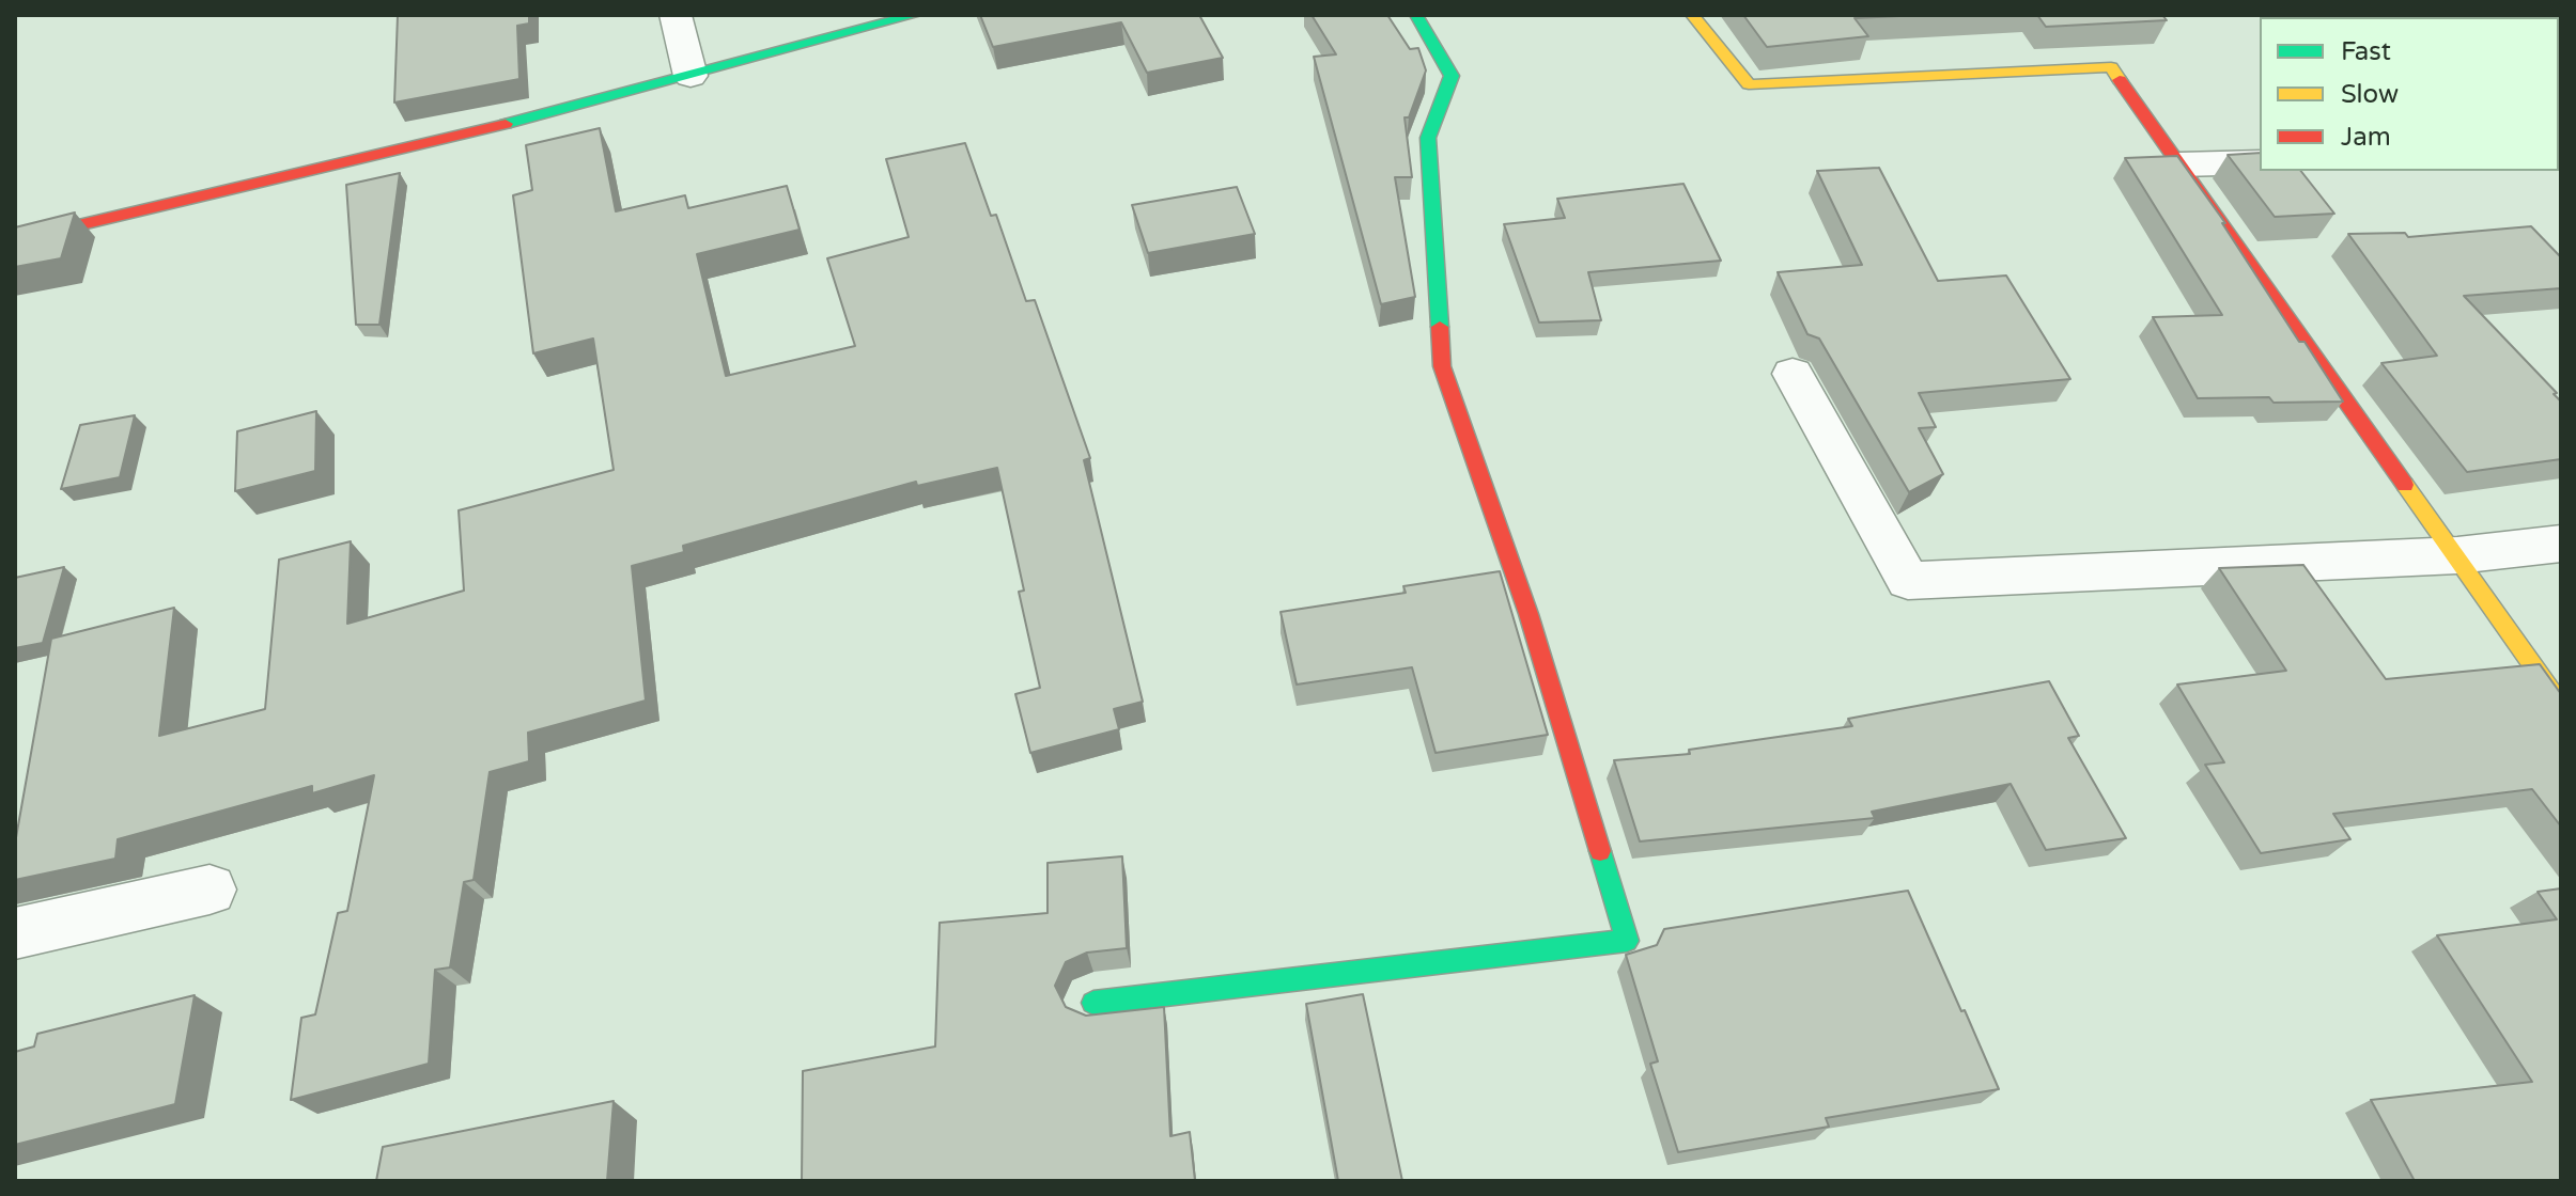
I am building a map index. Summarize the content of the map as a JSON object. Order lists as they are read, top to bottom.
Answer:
{
  "legend": ["Fast", "Slow", "Jam"]
}
